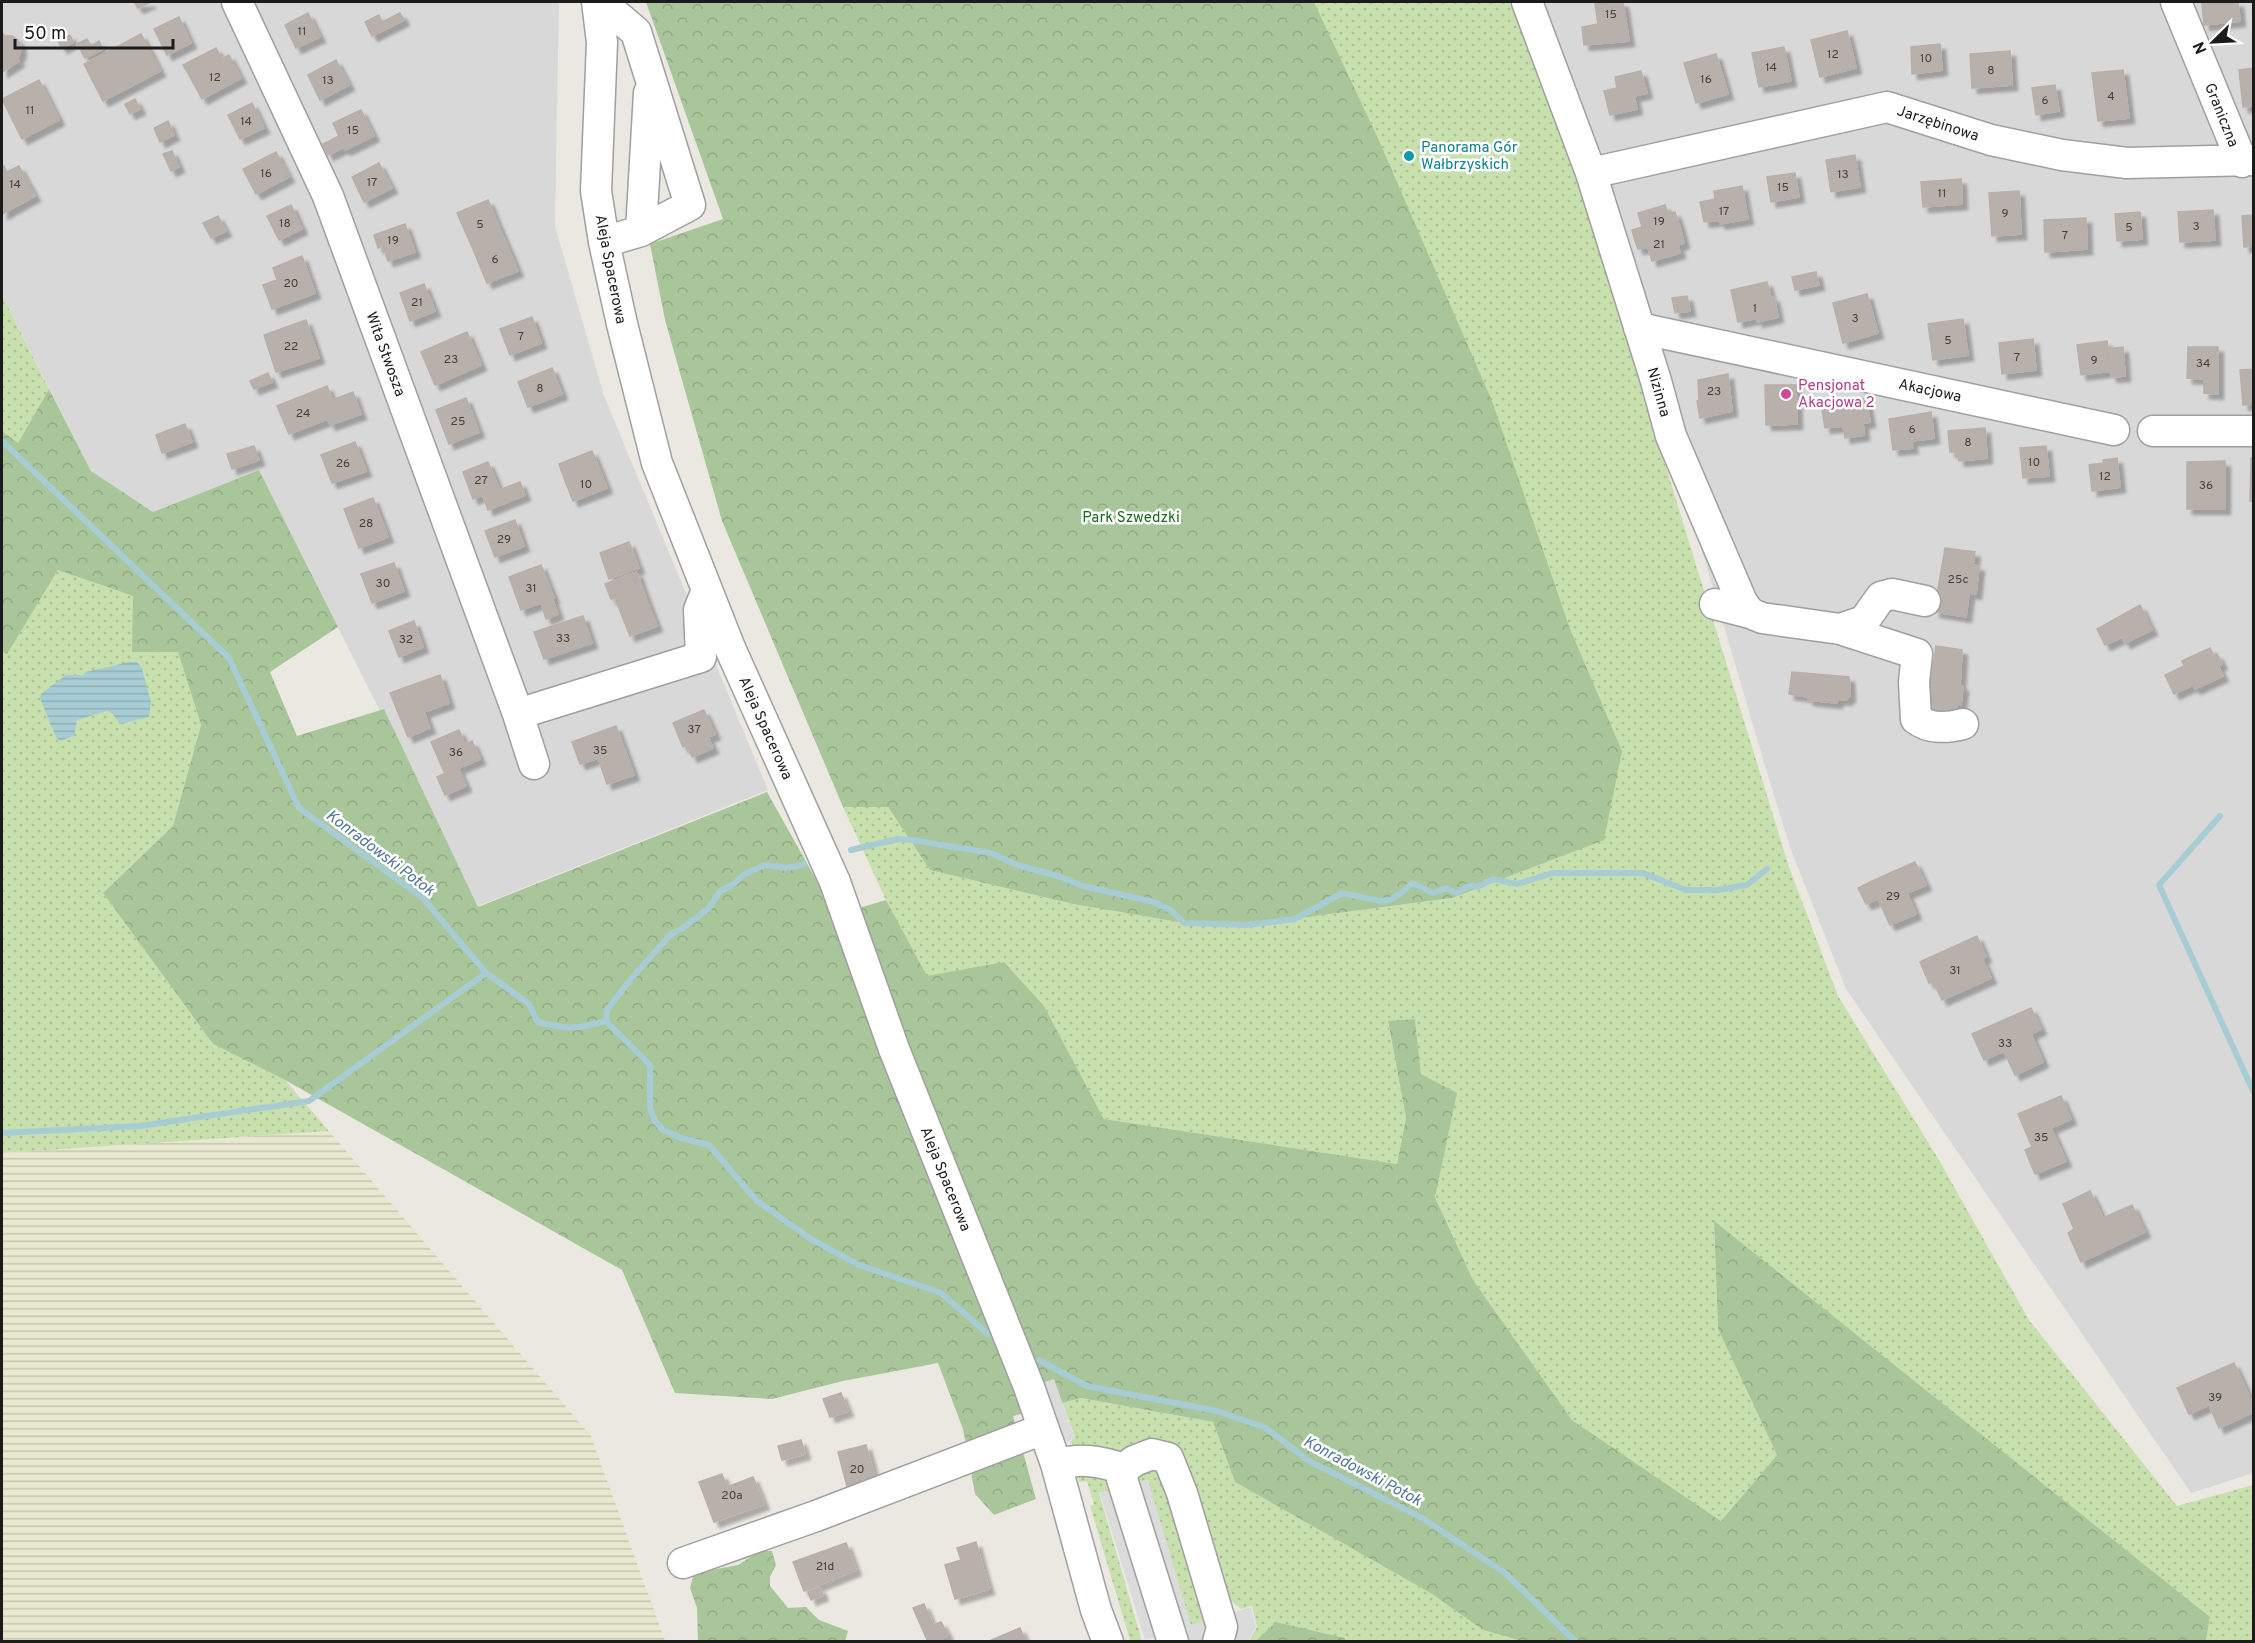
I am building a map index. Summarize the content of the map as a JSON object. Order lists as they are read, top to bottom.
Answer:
{
  "streets": {
    "street": [
      "Graniczna",
      "Jarzębinowa",
      "Aleja Spacerowa",
      "Wita Stwosza",
      "Akacjowa",
      "Nizinna"
    ]
  },
  "crossings": [
    ["Graniczna", "Jarzębinowa"],
    ["Jarzębinowa", "Nizinna"],
    ["Akacjowa", "Nizinna"]
  ],
  "water": ["Konradowski Potok"],
  "parks": ["Park Szwedzki"],
  "places": ["Panorama Gór Wałbrzyskich", "Pensjonat Akacjowa 2"],
  "house_numbers": [
    "15",
    "11",
    "12",
    "10",
    "14",
    "8",
    "12",
    "16",
    "13",
    "4",
    "6",
    "11",
    "14",
    "15",
    "16",
    "13",
    "17",
    "14",
    "15",
    "11",
    "17",
    "9",
    "19",
    "18",
    "5",
    "3",
    "5",
    "7",
    "19",
    "21",
    "6",
    "20",
    "21",
    "1",
    "3",
    "7",
    "5",
    "22",
    "7",
    "23",
    "9",
    "34",
    "8",
    "23",
    "24",
    "25",
    "6",
    "8",
    "10",
    "26",
    "12",
    "27",
    "10",
    "36",
    "28",
    "29",
    "25c",
    "30",
    "31",
    "33",
    "32",
    "37",
    "35",
    "36",
    "29",
    "31",
    "33",
    "35",
    "39",
    "20",
    "20a",
    "21d"
  ],
  "scale_bar": "50 m",
  "north": "bottom left"
}
